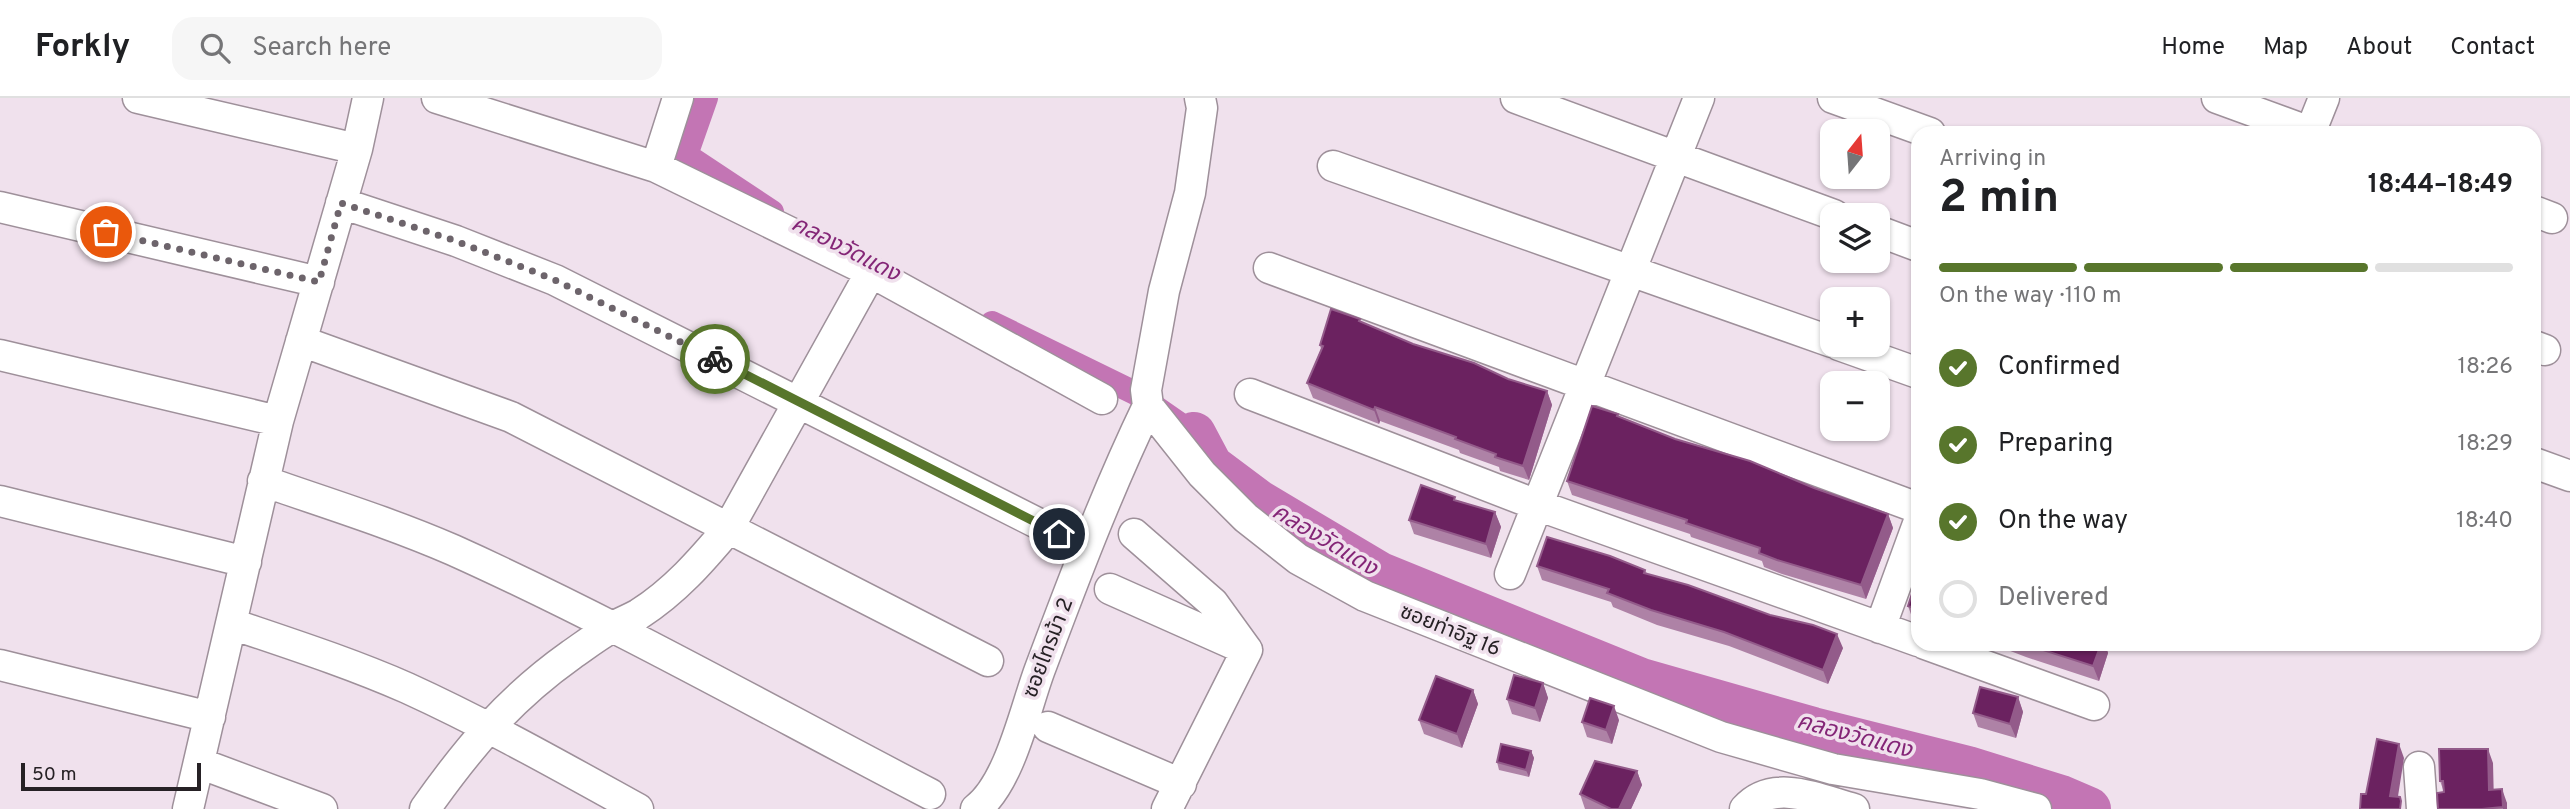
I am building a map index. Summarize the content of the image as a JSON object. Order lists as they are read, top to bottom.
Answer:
{
  "streets": {
    "street": ["ซอยท่าอิฐ 16", "ซอยไทรม้า 2"]
  },
  "crossings": [
    ["ซอยท่าอิฐ 16", "ซอยไทรม้า 2"]
  ],
  "water": ["คลองวัดแดง"],
  "scale_bar": "50 m",
  "north": "top",
  "page": {
    "header": "Forkly",
    "search": "Search here",
    "nav": [
      "Home",
      "Map",
      "About",
      "Contact"
    ],
    "map_buttons": ["+", "−"],
    "heading": ["2 min", "Arriving in", "18:44–18:49"],
    "bar": "On the way · 110 m",
    "list": [
      ["Confirmed", "18:26"],
      ["Preparing", "18:29"],
      ["On the way", "18:40"],
      "Delivered"
    ],
    "scale": "50 m"
  }
}
